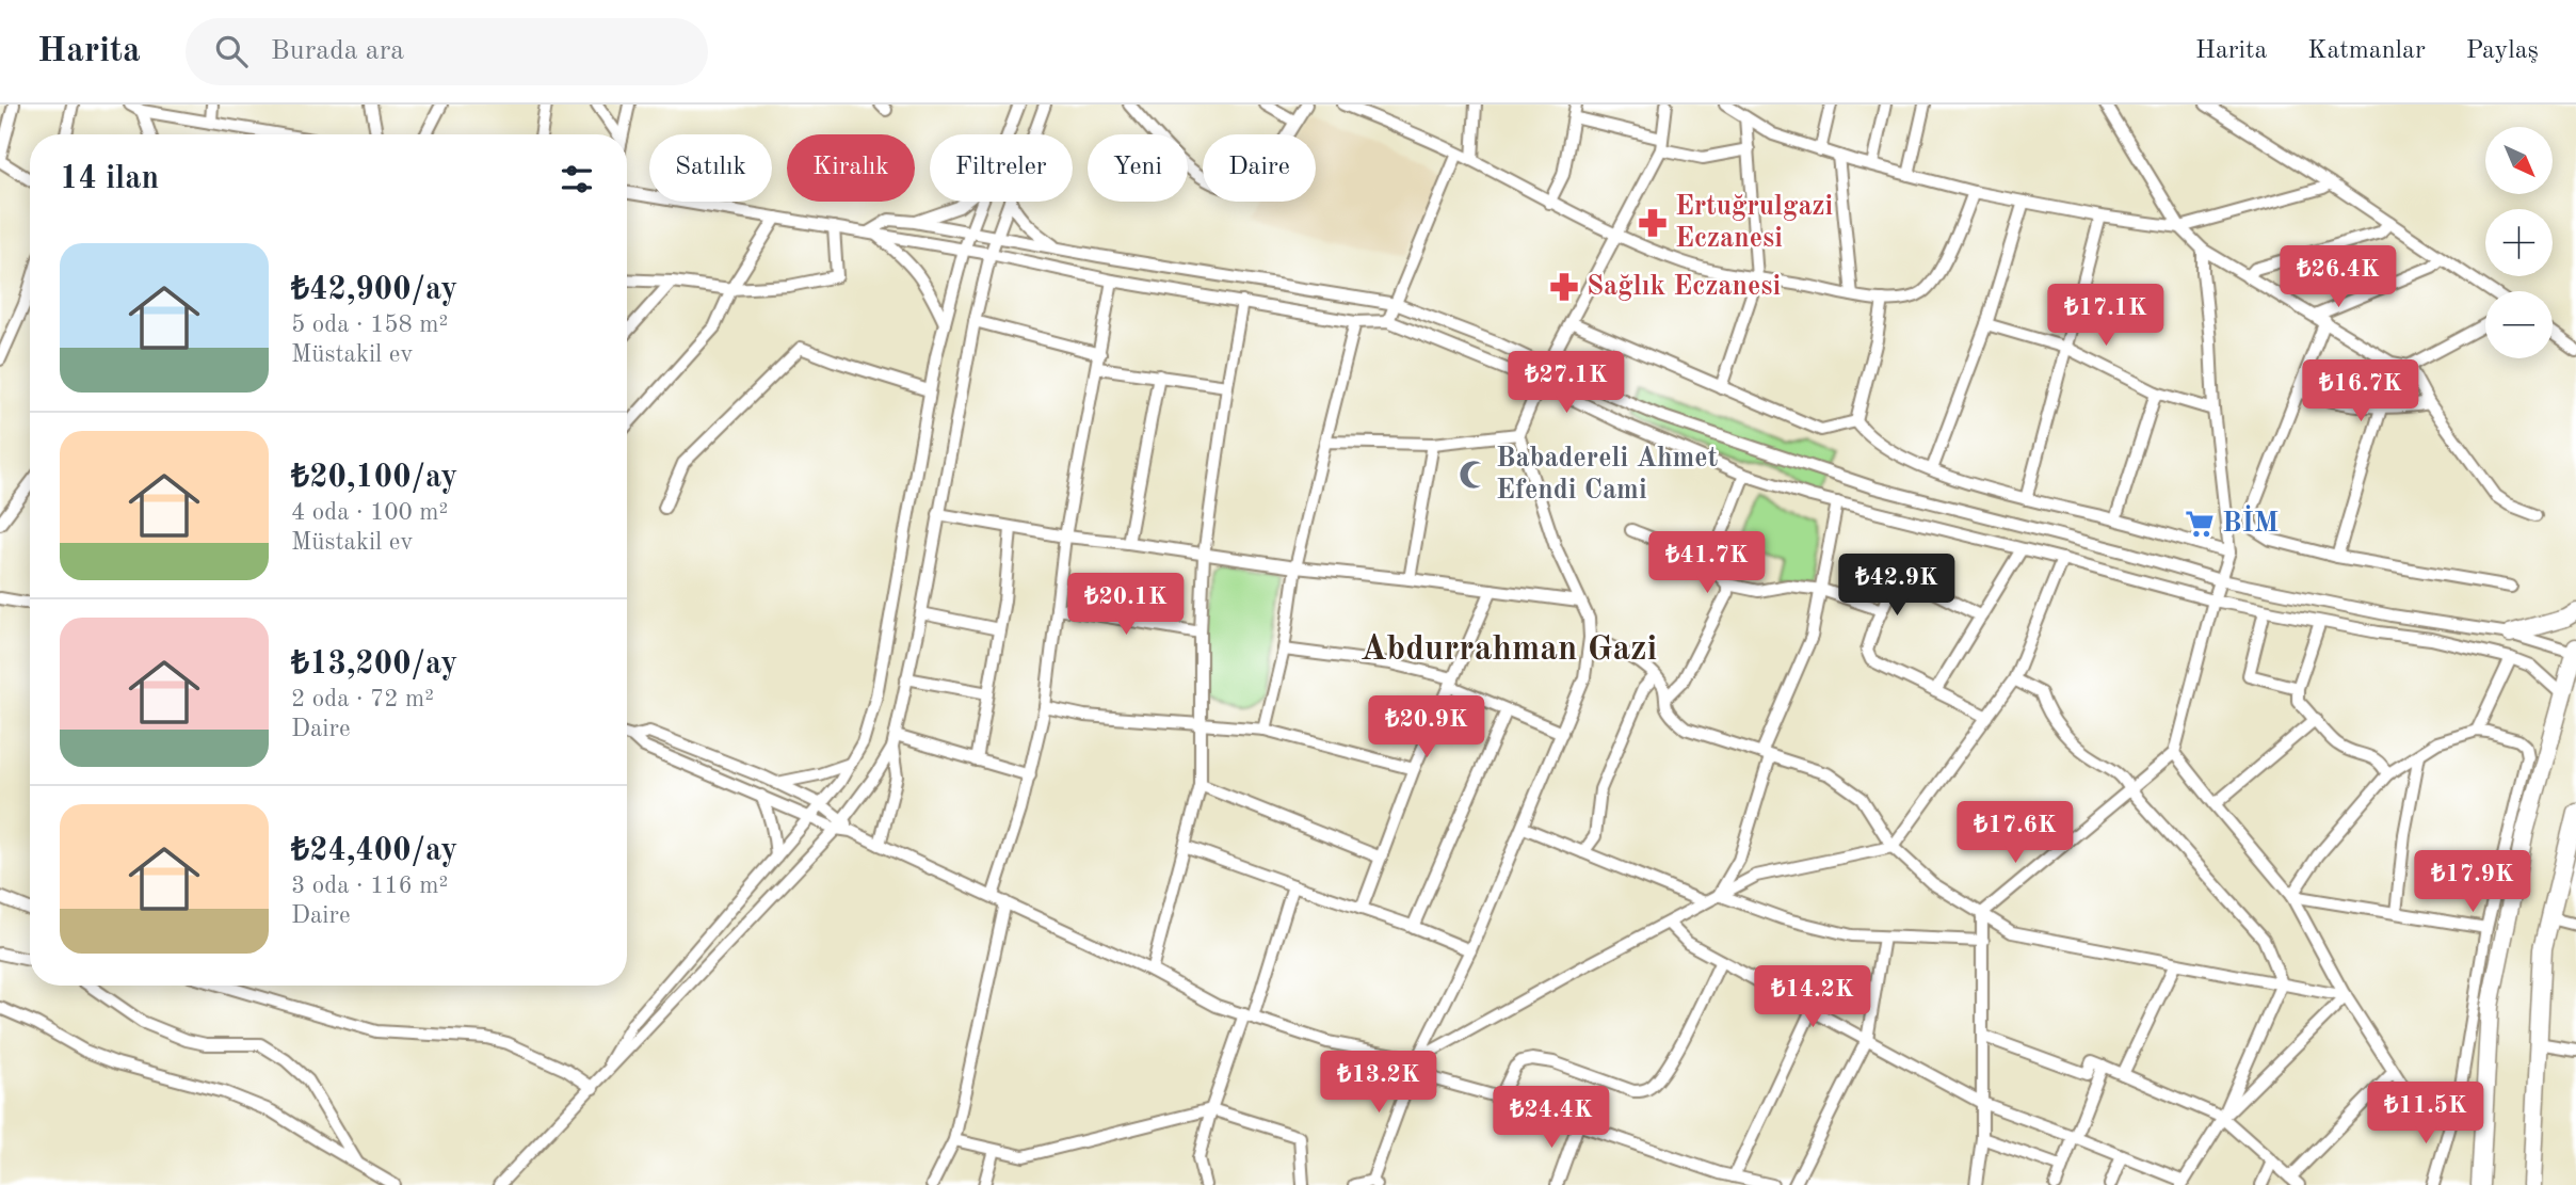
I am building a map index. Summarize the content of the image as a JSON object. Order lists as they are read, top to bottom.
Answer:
{
  "districts": ["Abdurrahman Gazi"],
  "places": {
    "pharmacy": ["Ertuğrulgazi Eczanesi", "Sağlık Eczanesi"],
    "mosque": ["Babadereli Ahmet Efendi Cami"],
    "supermarket": ["BİM"]
  },
  "north": "bottom right",
  "page": {
    "header": "Harita",
    "search": "Burada ara",
    "nav": ["Harita", "Katmanlar", "Paylaş"],
    "map_buttons": ["+", "−"],
    "chip": [
      "Satılık",
      "Kiralık",
      "Filtreler",
      "Yeni",
      "Daire"
    ],
    "heading": "14 ilan",
    "list": [
      {
        "name": "₺42,900/ay",
        "note": "5 oda · 158 m² · Müstakil ev"
      },
      {
        "name": "₺20,100/ay",
        "note": "4 oda · 100 m² · Müstakil ev"
      },
      {
        "name": "₺13,200/ay",
        "note": "2 oda · 72 m² · Daire"
      },
      {
        "name": "₺24,400/ay",
        "note": "3 oda · 116 m² · Daire"
      }
    ],
    "price": [
      "₺26.4K",
      "₺17.1K",
      "₺27.1K",
      "₺16.7K",
      "₺41.7K",
      "₺42.9K",
      "₺20.1K",
      "₺20.9K",
      "₺17.6K",
      "₺17.9K",
      "₺14.2K",
      "₺13.2K",
      "₺11.5K",
      "₺24.4K"
    ]
  }
}
